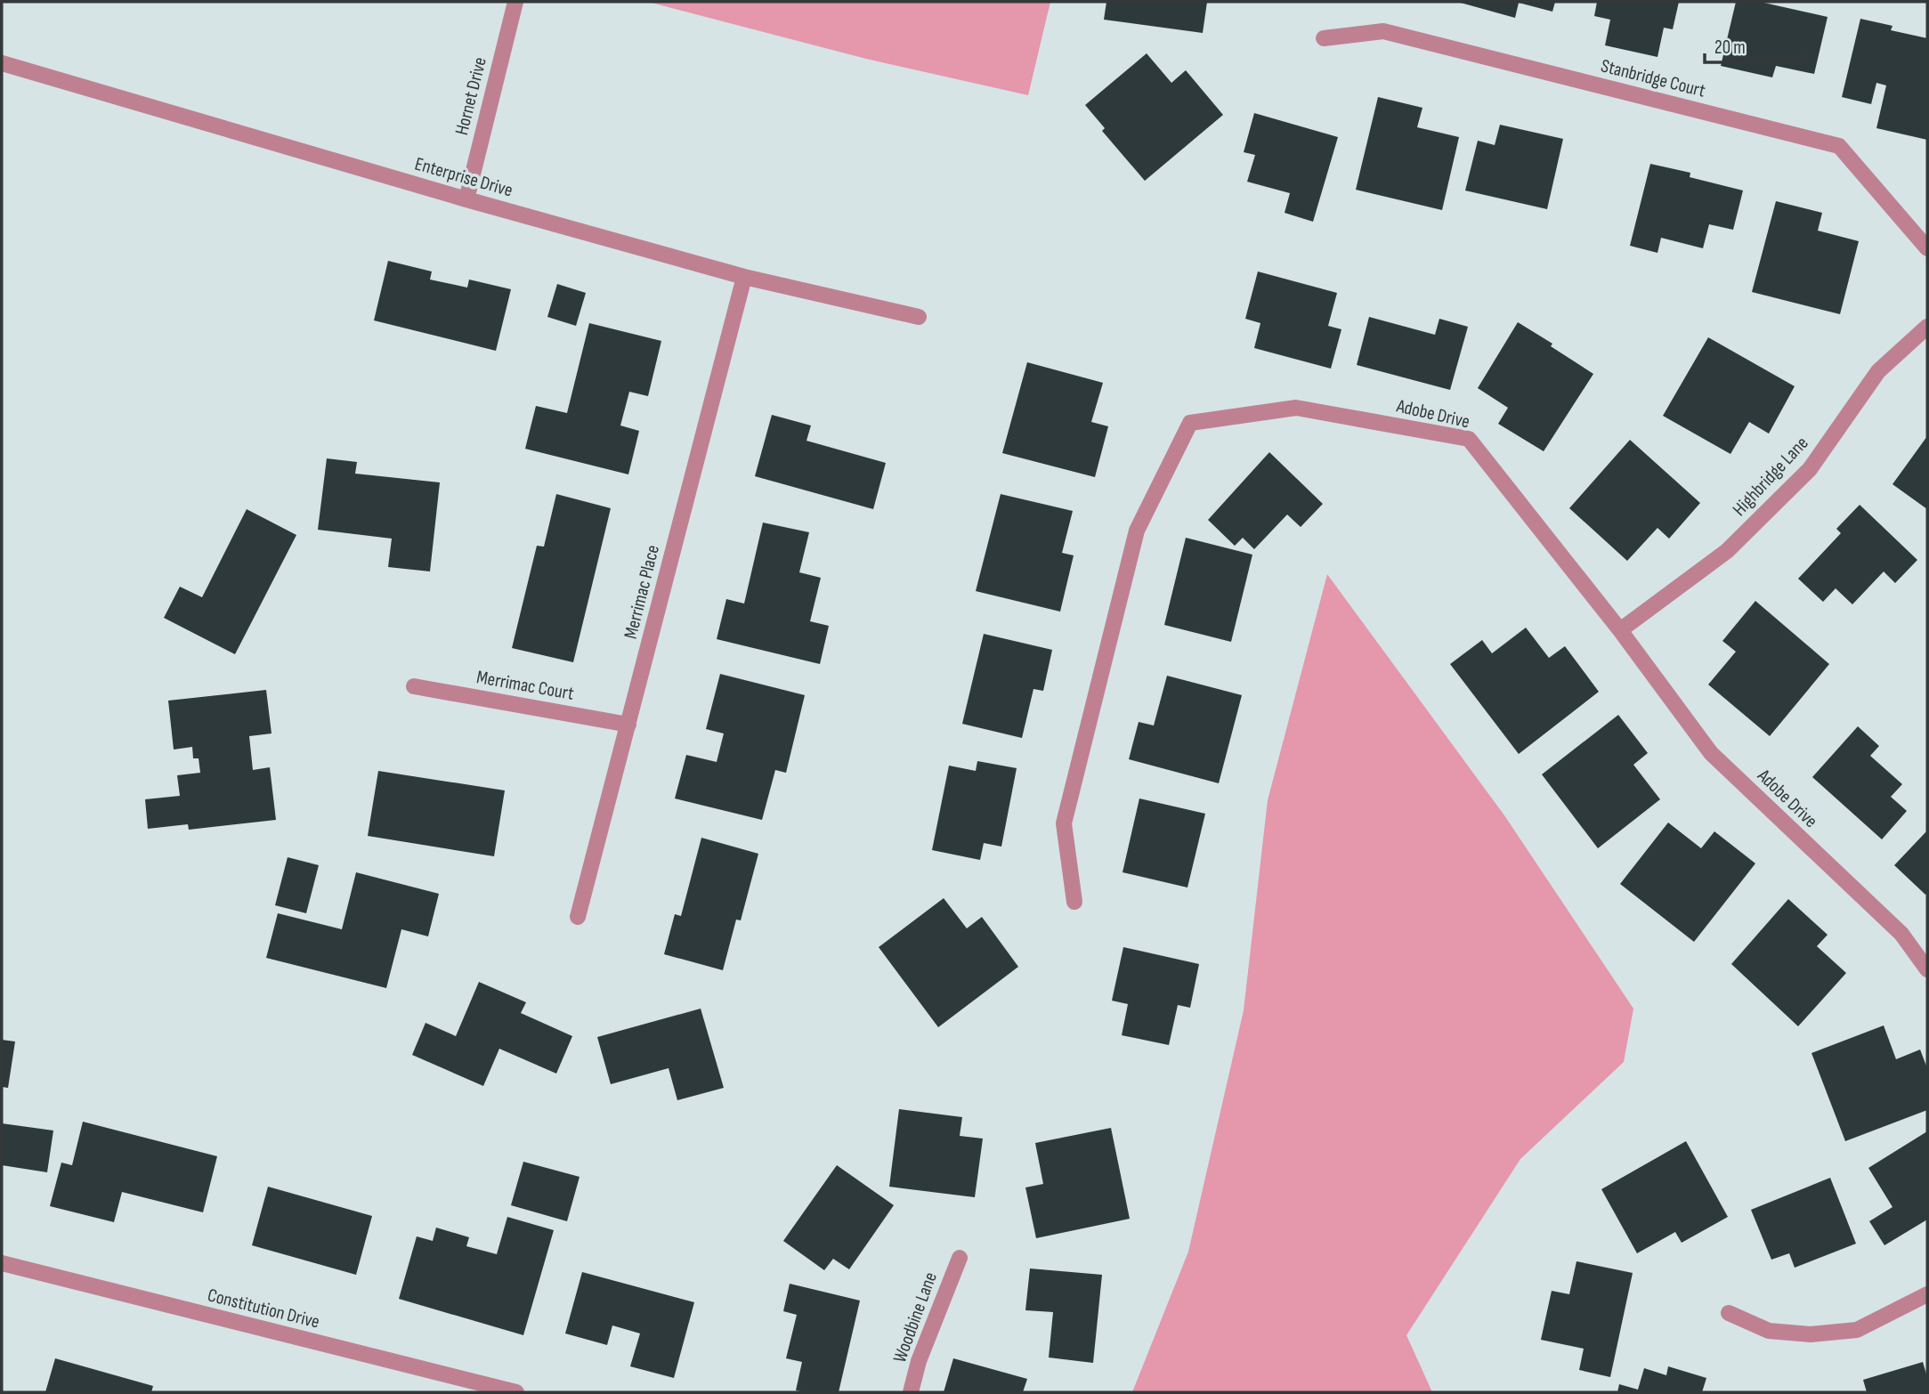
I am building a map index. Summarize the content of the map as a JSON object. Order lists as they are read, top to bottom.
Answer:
{
  "streets": {
    "street": [
      "Stanbridge Court",
      "Hornet Drive",
      "Enterprise Drive",
      "Adobe Drive",
      "Highbridge Lane",
      "Merrimac Place",
      "Merrimac Court",
      "Constitution Drive",
      "Woodbine Lane"
    ]
  },
  "crossings": [
    ["Hornet Drive", "Enterprise Drive"],
    ["Enterprise Drive", "Merrimac Place"],
    ["Adobe Drive", "Highbridge Lane"],
    ["Merrimac Place", "Merrimac Court"]
  ],
  "scale_bar": "20 m"
}
